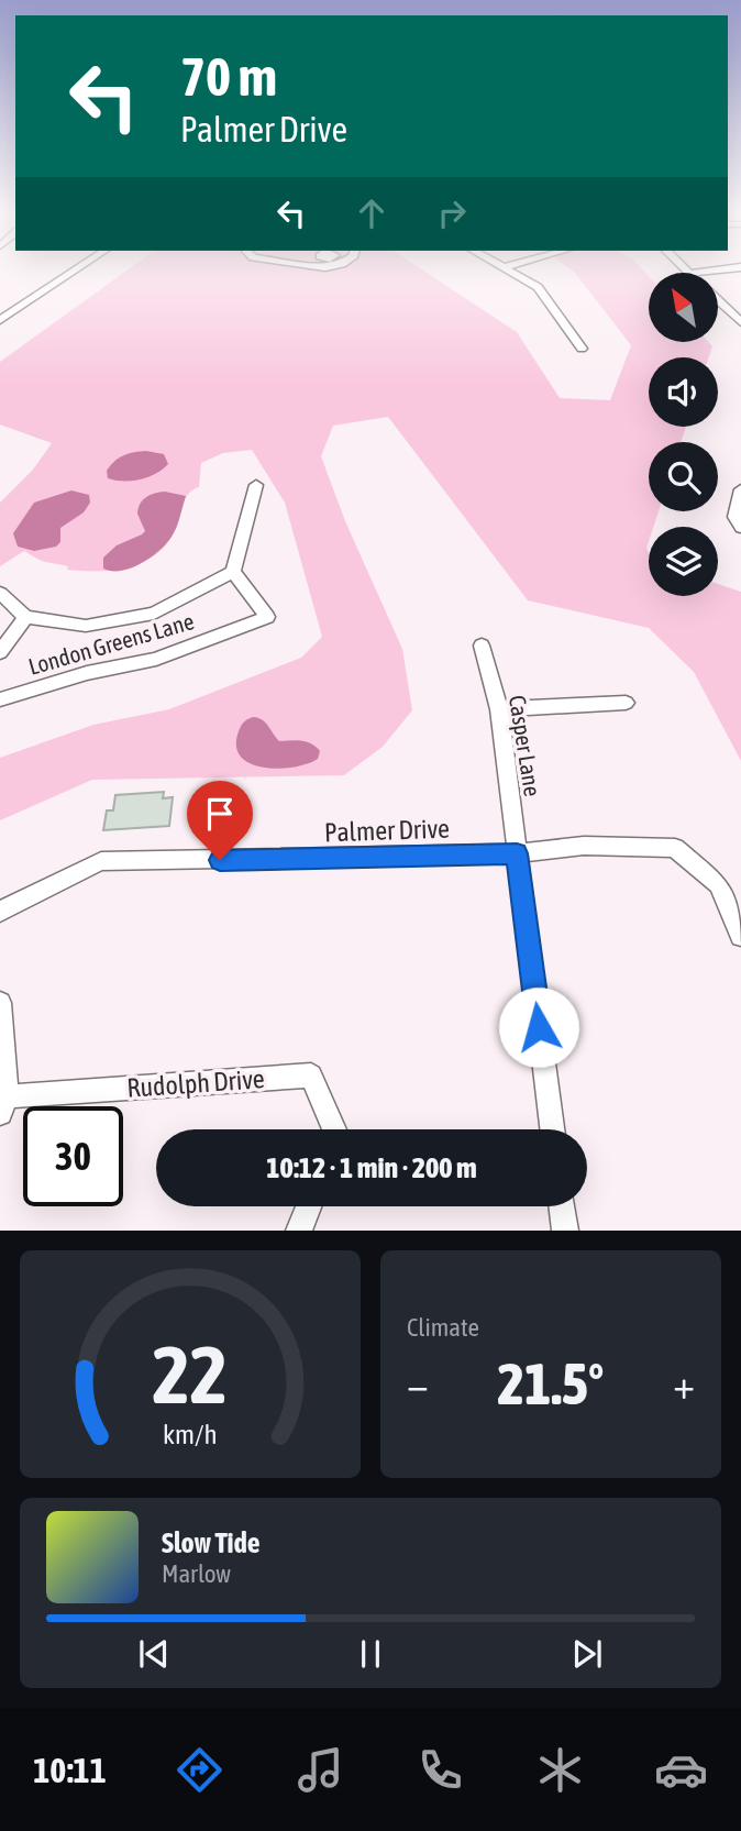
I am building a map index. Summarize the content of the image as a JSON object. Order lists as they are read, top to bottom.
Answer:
{
  "streets": {
    "street": [
      "London Greens Lane",
      "Casper Lane",
      "Palmer Drive",
      "Rudolph Drive"
    ]
  },
  "crossings": [
    ["Casper Lane", "Palmer Drive"]
  ],
  "north": "top left",
  "page": {
    "turn": ["70 m", "Palmer Drive"],
    "limit": "30",
    "trip": "10:12 · 1 min · 200 m",
    "tile": "Climate",
    "heat": ["−", "21.5°", "+"],
    "song": ["Slow Tide", "Marlow"],
    "tabs": "10:11",
    "gauge": ["22", "km/h"]
  }
}
